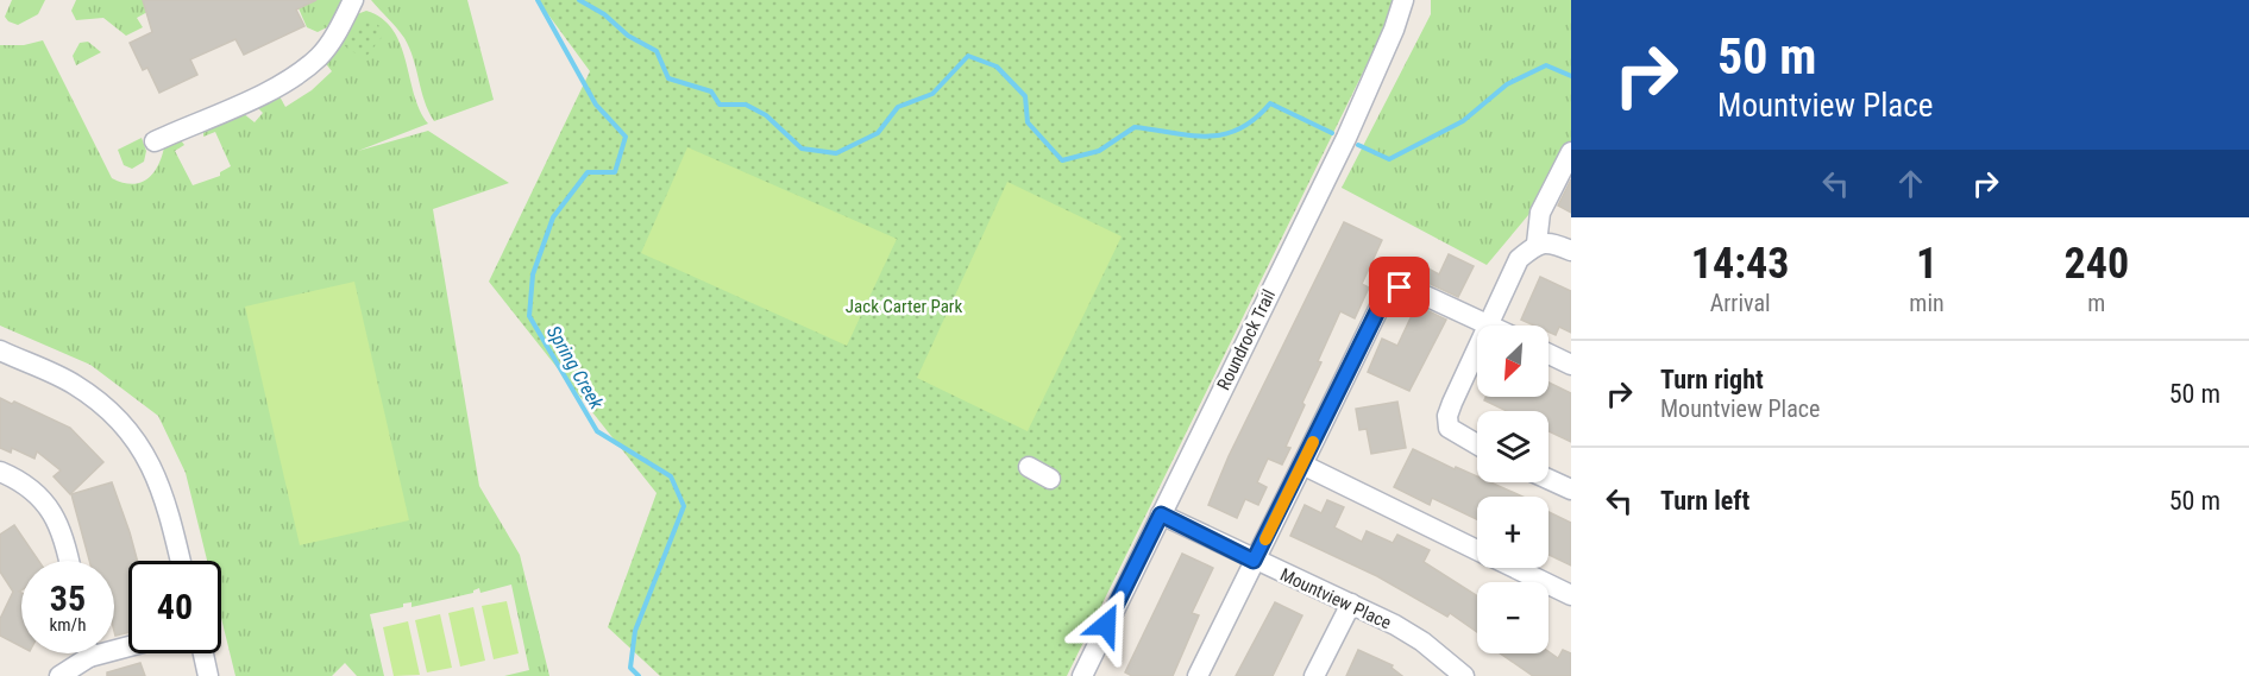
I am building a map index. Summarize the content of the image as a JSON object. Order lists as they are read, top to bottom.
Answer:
{
  "streets": {
    "street": ["Roundrock Trail", "Mountview Place"]
  },
  "crossings": [
    ["Roundrock Trail", "Mountview Place"]
  ],
  "water": ["Spring Creek"],
  "parks": ["Jack Carter Park"],
  "north": "bottom left",
  "page": {
    "turn": ["50 m", "Mountview Place"],
    "eta": [
      "14:43",
      "Arrival",
      "1",
      "min",
      "240",
      "m"
    ],
    "map_buttons": ["+", "−"],
    "list": [
      {
        "name": "Turn right",
        "note": "Mountview Place",
        "value": "50 m"
      },
      {
        "name": "Turn left",
        "value": "50 m"
      }
    ],
    "speed": "35 km/h",
    "limit": "40"
  }
}
